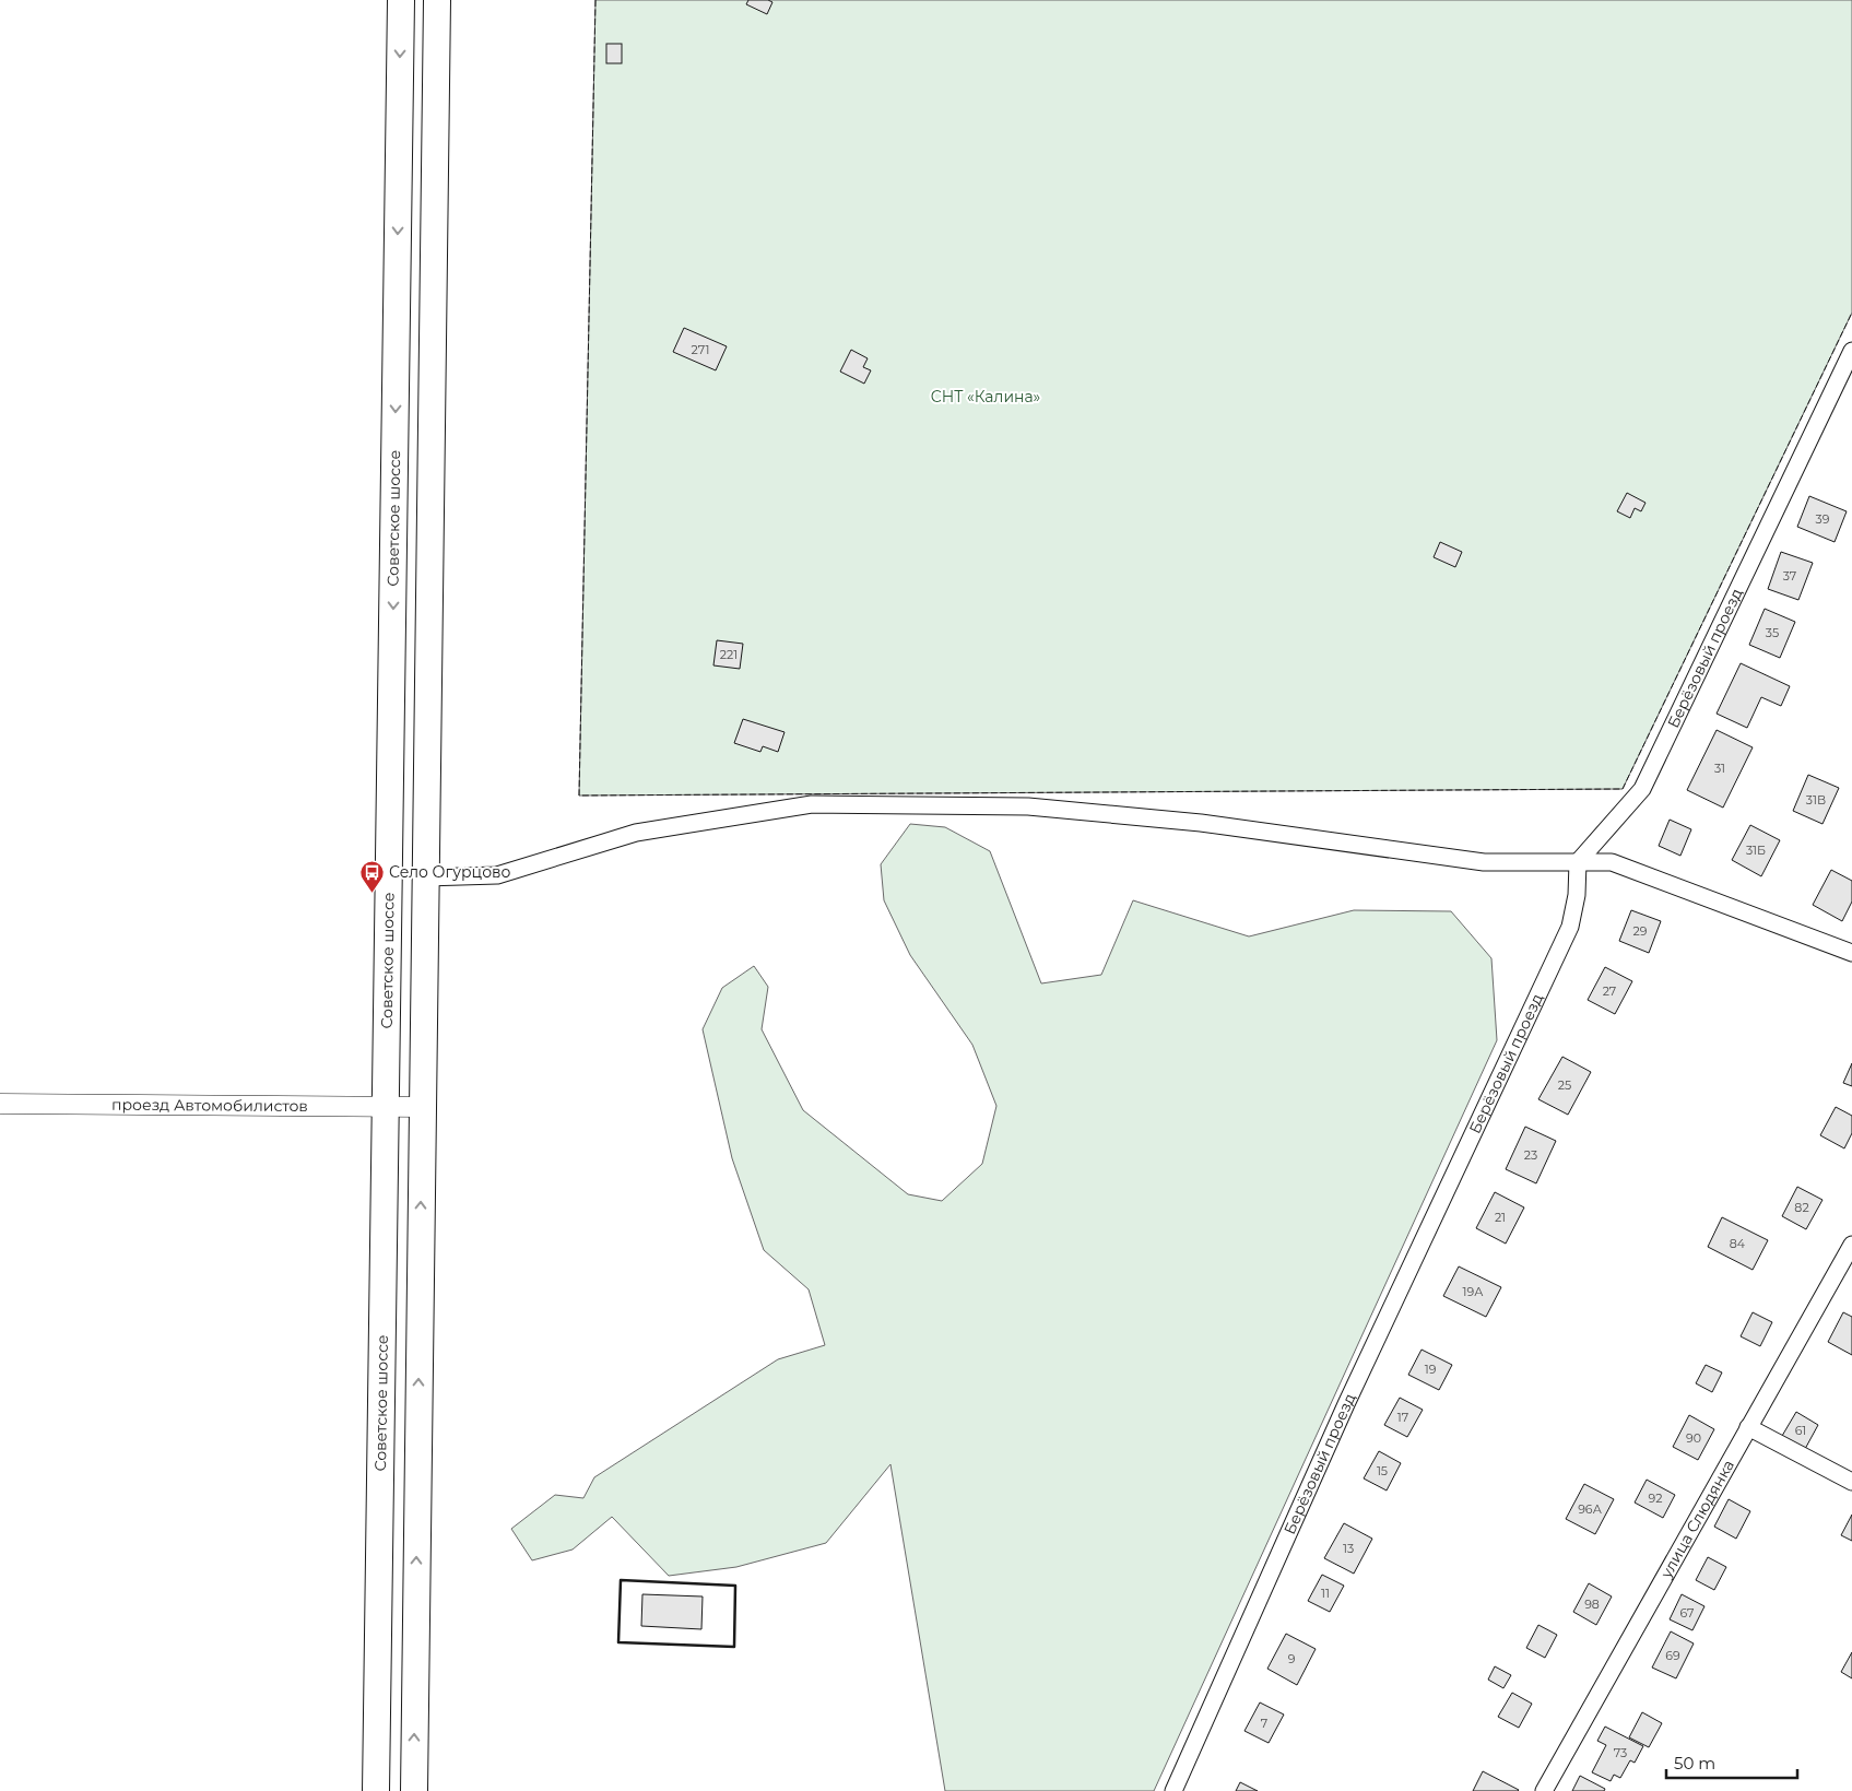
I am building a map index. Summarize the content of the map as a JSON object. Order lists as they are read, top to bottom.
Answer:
{
  "streets": {
    "highway": ["Советское шоссе"],
    "street": ["Берёзовый проезд", "проезд Автомобилистов", "улица Слюдянка"]
  },
  "crossings": [
    ["Советское шоссе", "проезд Автомобилистов"]
  ],
  "parks": ["СНТ «Калина»"],
  "places": {
    "bus stop": ["Село Огурцово"]
  },
  "house_numbers": [
    "271",
    "39",
    "37",
    "35",
    "221",
    "31",
    "31В",
    "31Б",
    "29",
    "27",
    "25",
    "23",
    "82",
    "21",
    "84",
    "19А",
    "19",
    "17",
    "61",
    "90",
    "15",
    "92",
    "96А",
    "13",
    "11",
    "98",
    "67",
    "69",
    "9",
    "7",
    "73"
  ],
  "scale_bar": "50 m"
}
